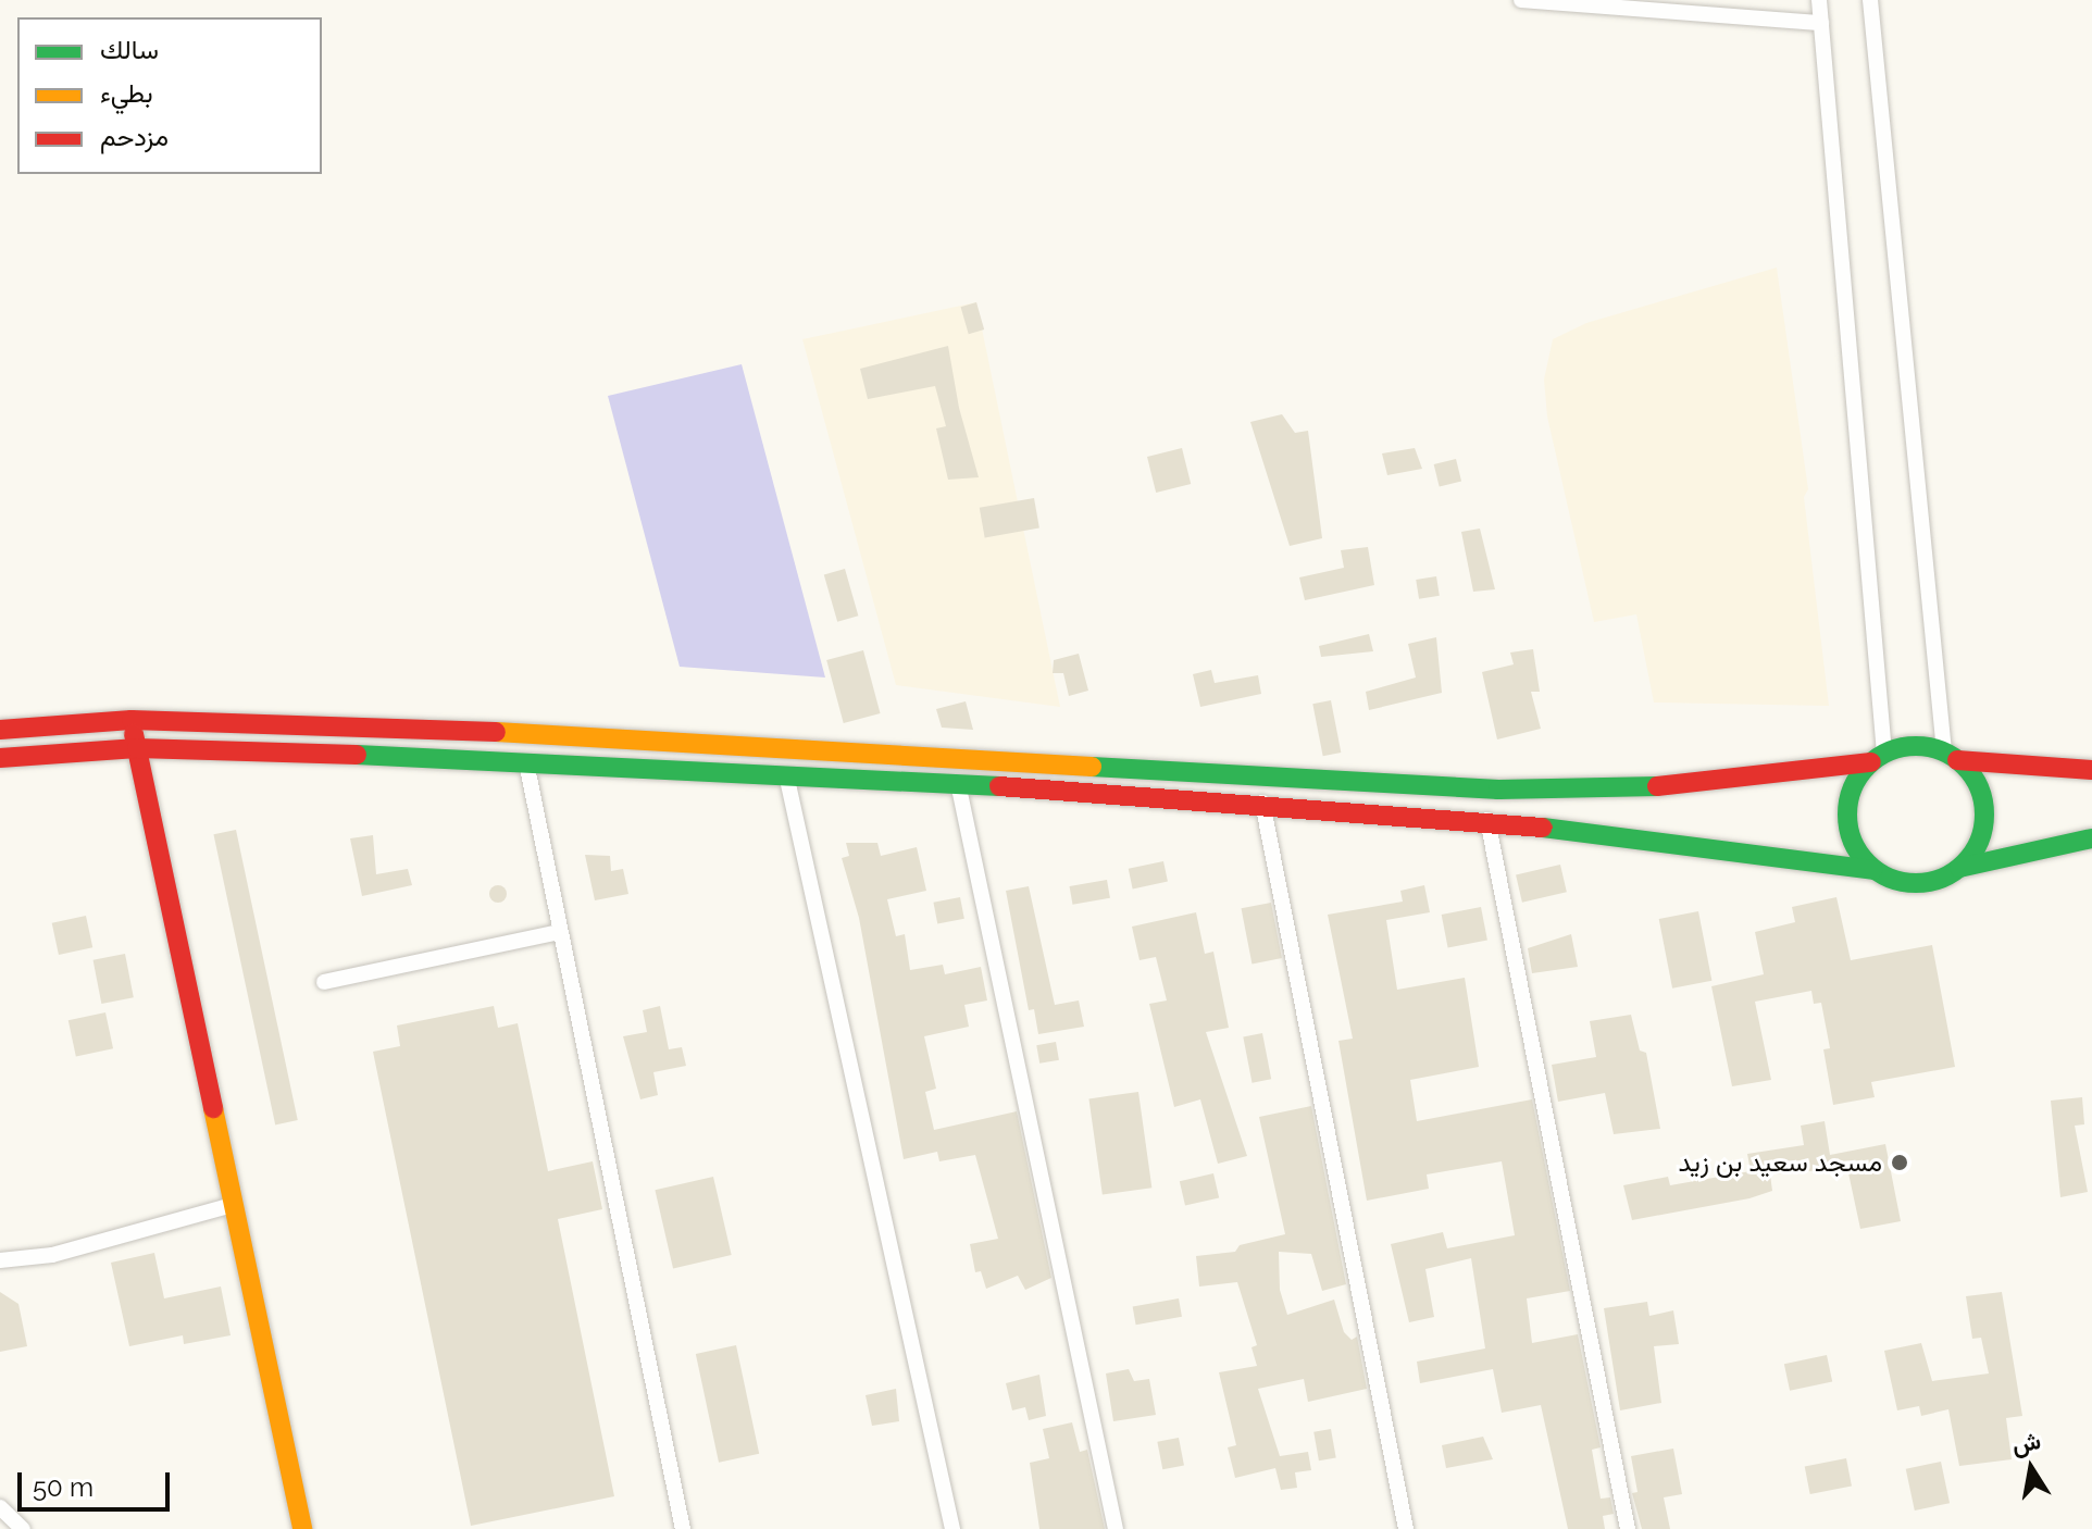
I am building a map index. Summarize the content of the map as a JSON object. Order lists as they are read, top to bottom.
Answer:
{
  "places": ["مسجد سعيد بن زيد"],
  "legend": ["سالك", "بطيء", "مزدحم"],
  "scale_bar": "50 m",
  "north": "top"
}
